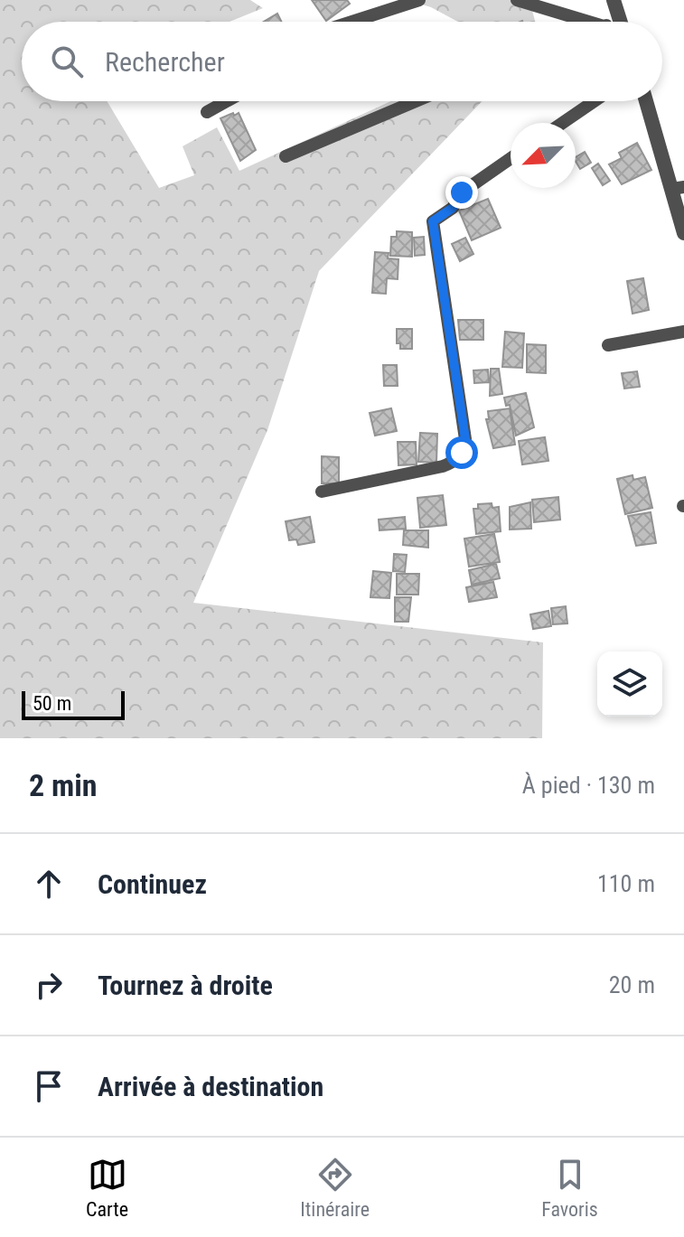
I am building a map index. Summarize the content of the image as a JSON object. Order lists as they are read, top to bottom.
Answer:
{
  "scale_bar": "50 m",
  "north": "bottom left",
  "page": {
    "search": "Rechercher",
    "scale": "50 m",
    "heading": ["2 min", "À pied · 130 m"],
    "list": [
      ["Continuez", "110 m"],
      ["Tournez à droite", "20 m"],
      "Arrivée à destination"
    ],
    "nav": ["Carte", "Itinéraire", "Favoris"]
  }
}
